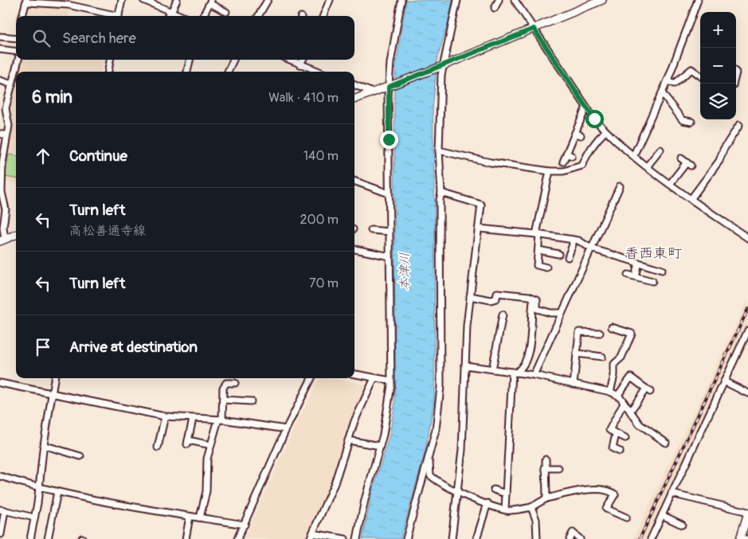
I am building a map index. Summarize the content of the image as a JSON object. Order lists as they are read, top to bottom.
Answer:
{
  "districts": ["香西東町"],
  "water": ["本津川"],
  "page": {
    "map_buttons": ["+", "−"],
    "search": "Search here",
    "heading": ["6 min", "Walk · 410 m"],
    "list": [
      ["Continue", "140 m"],
      ["Turn left", "高松善通寺線", "200 m"],
      ["Turn left", "70 m"],
      "Arrive at destination"
    ]
  }
}
